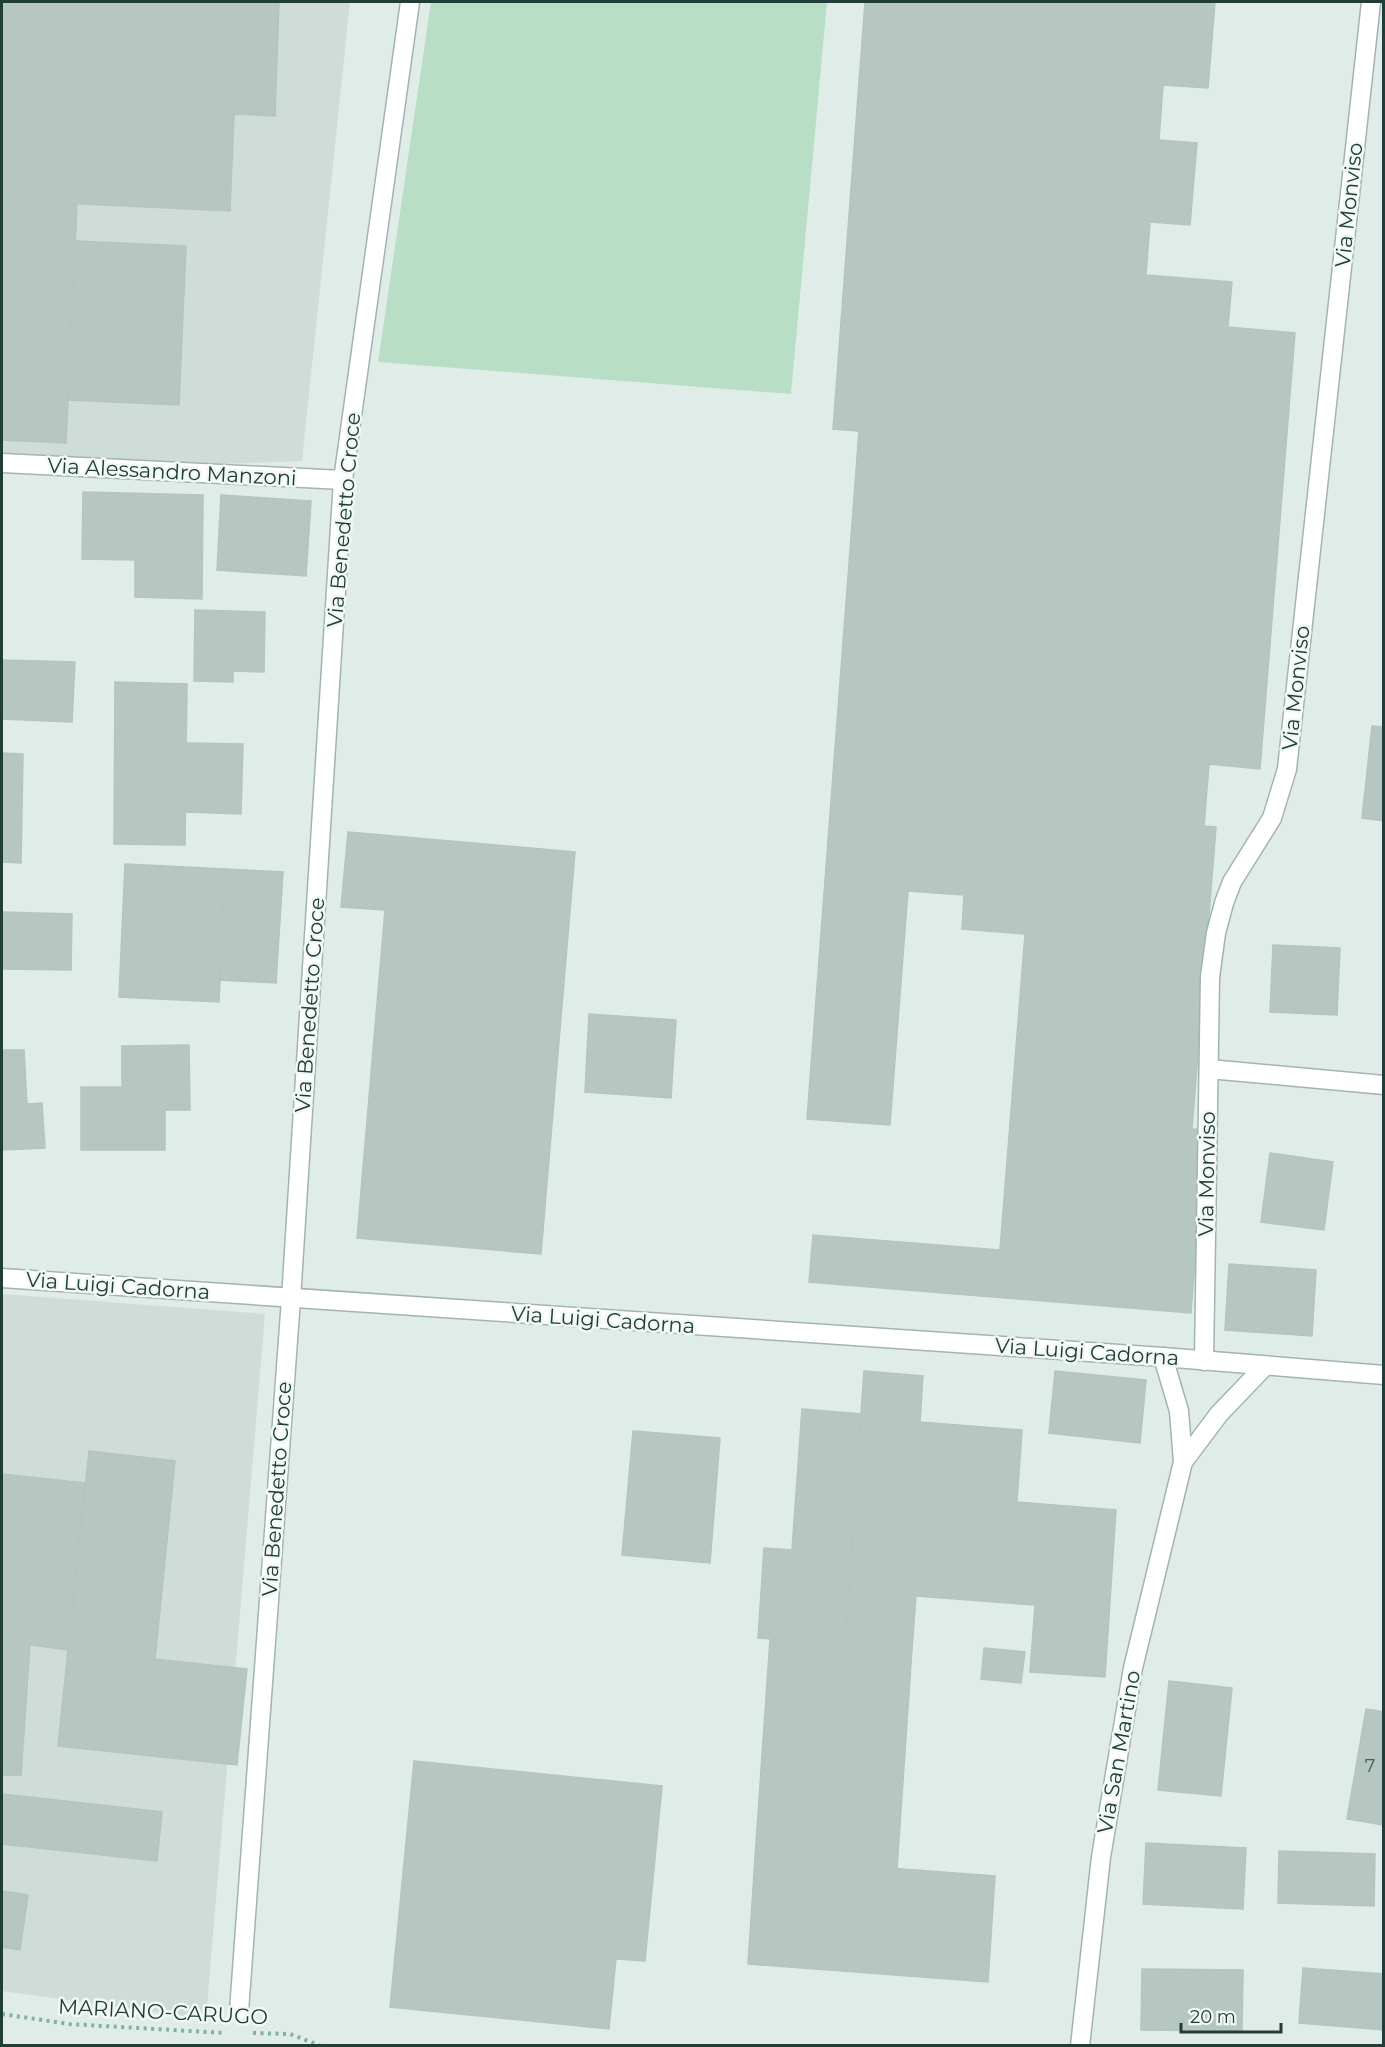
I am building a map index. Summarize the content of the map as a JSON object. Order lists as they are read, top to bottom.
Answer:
{
  "streets": {
    "street": [
      "Via Monviso",
      "Via Alessandro Manzoni",
      "Via Benedetto Croce",
      "Via Luigi Cadorna",
      "Via San Martino"
    ],
    "path": ["MARIANO-CARUGO"]
  },
  "crossings": [
    ["Via Monviso", "Via Luigi Cadorna"],
    ["Via Alessandro Manzoni", "Via Benedetto Croce"],
    ["Via Benedetto Croce", "Via Luigi Cadorna"]
  ],
  "house_numbers": ["7"],
  "scale_bar": "20 m"
}
